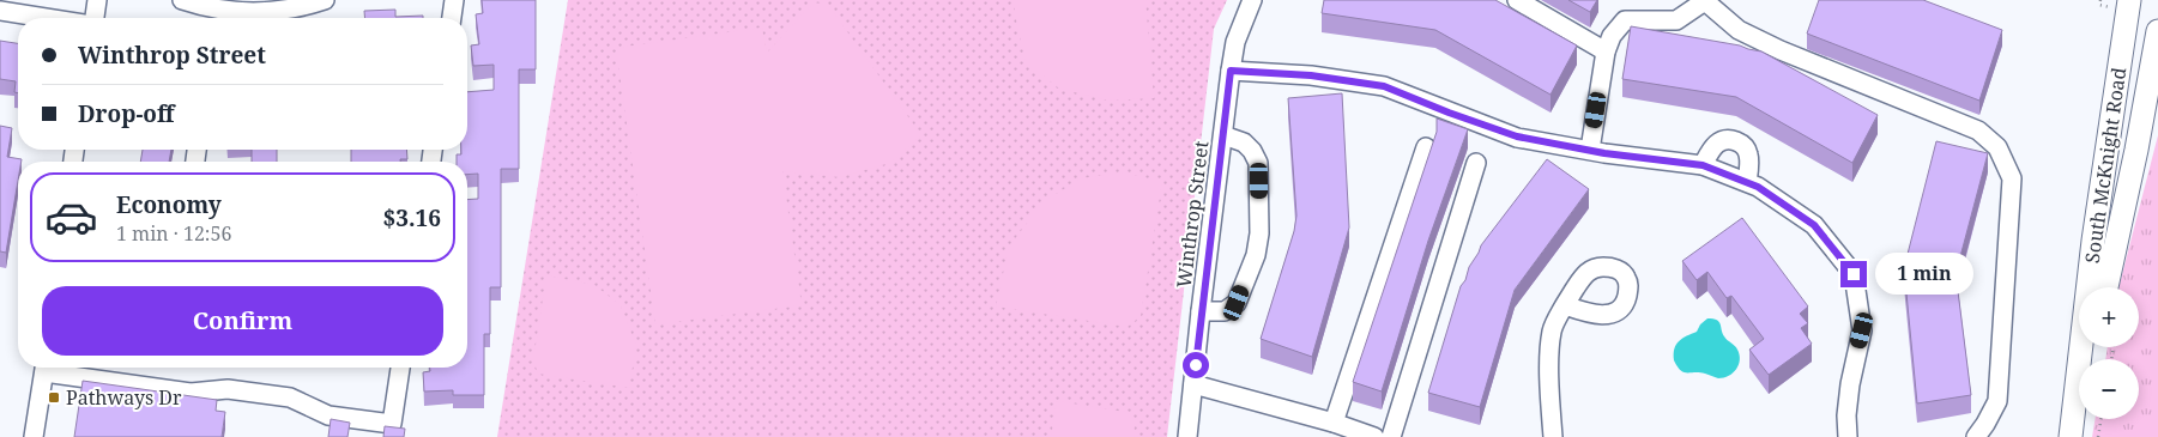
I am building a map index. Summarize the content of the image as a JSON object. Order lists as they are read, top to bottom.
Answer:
{
  "streets": {
    "main road": ["South McKnight Road"],
    "street": ["Winthrop Street"]
  },
  "places": {
    "transit": ["Pathways Dr"]
  },
  "page": {
    "banner": ["Winthrop Street", "Drop-off"],
    "list": [
      {
        "name": "Economy",
        "note": "1 min · 12:56",
        "value": "$3.16"
      }
    ],
    "bubble": "1 min",
    "buttons": "Confirm",
    "map_buttons": ["+", "−"]
  }
}
